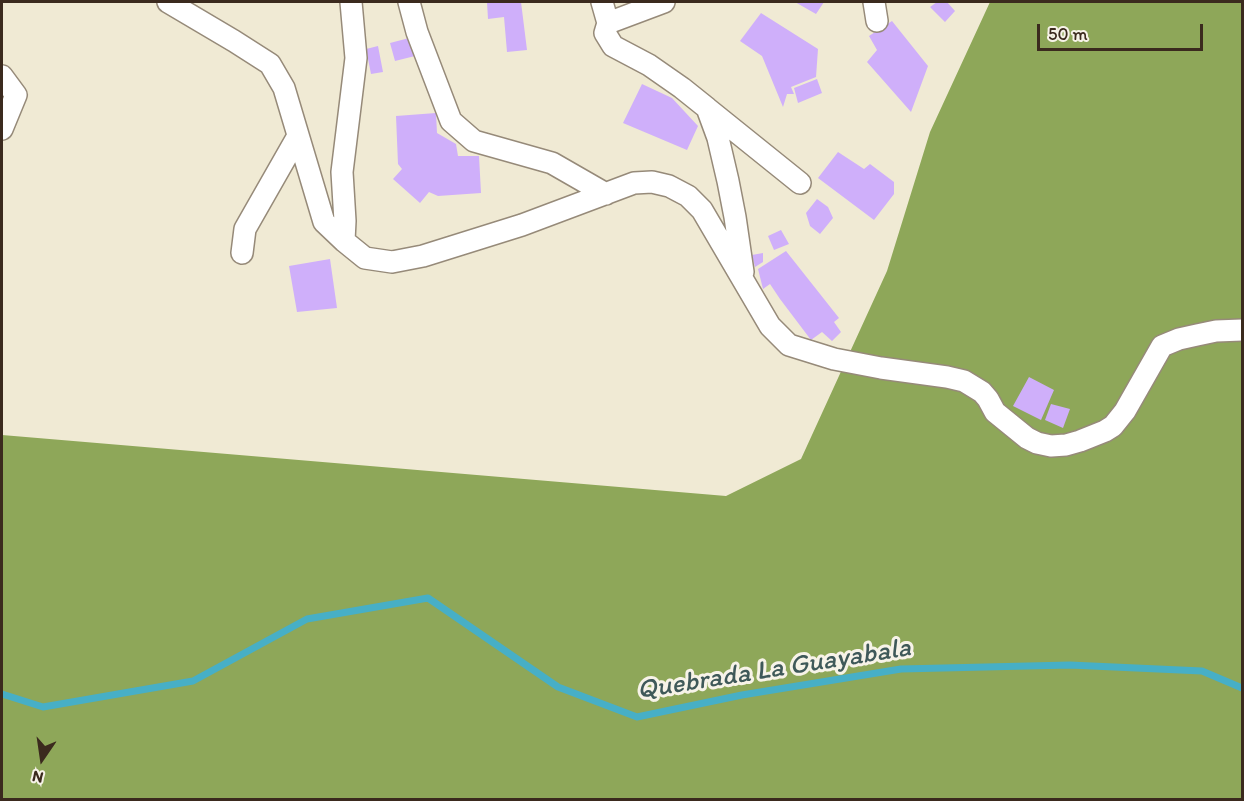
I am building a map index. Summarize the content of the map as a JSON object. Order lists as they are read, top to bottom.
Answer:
{
  "water": ["Quebrada La Guayabala"],
  "scale_bar": "50 m",
  "north": "bottom"
}
